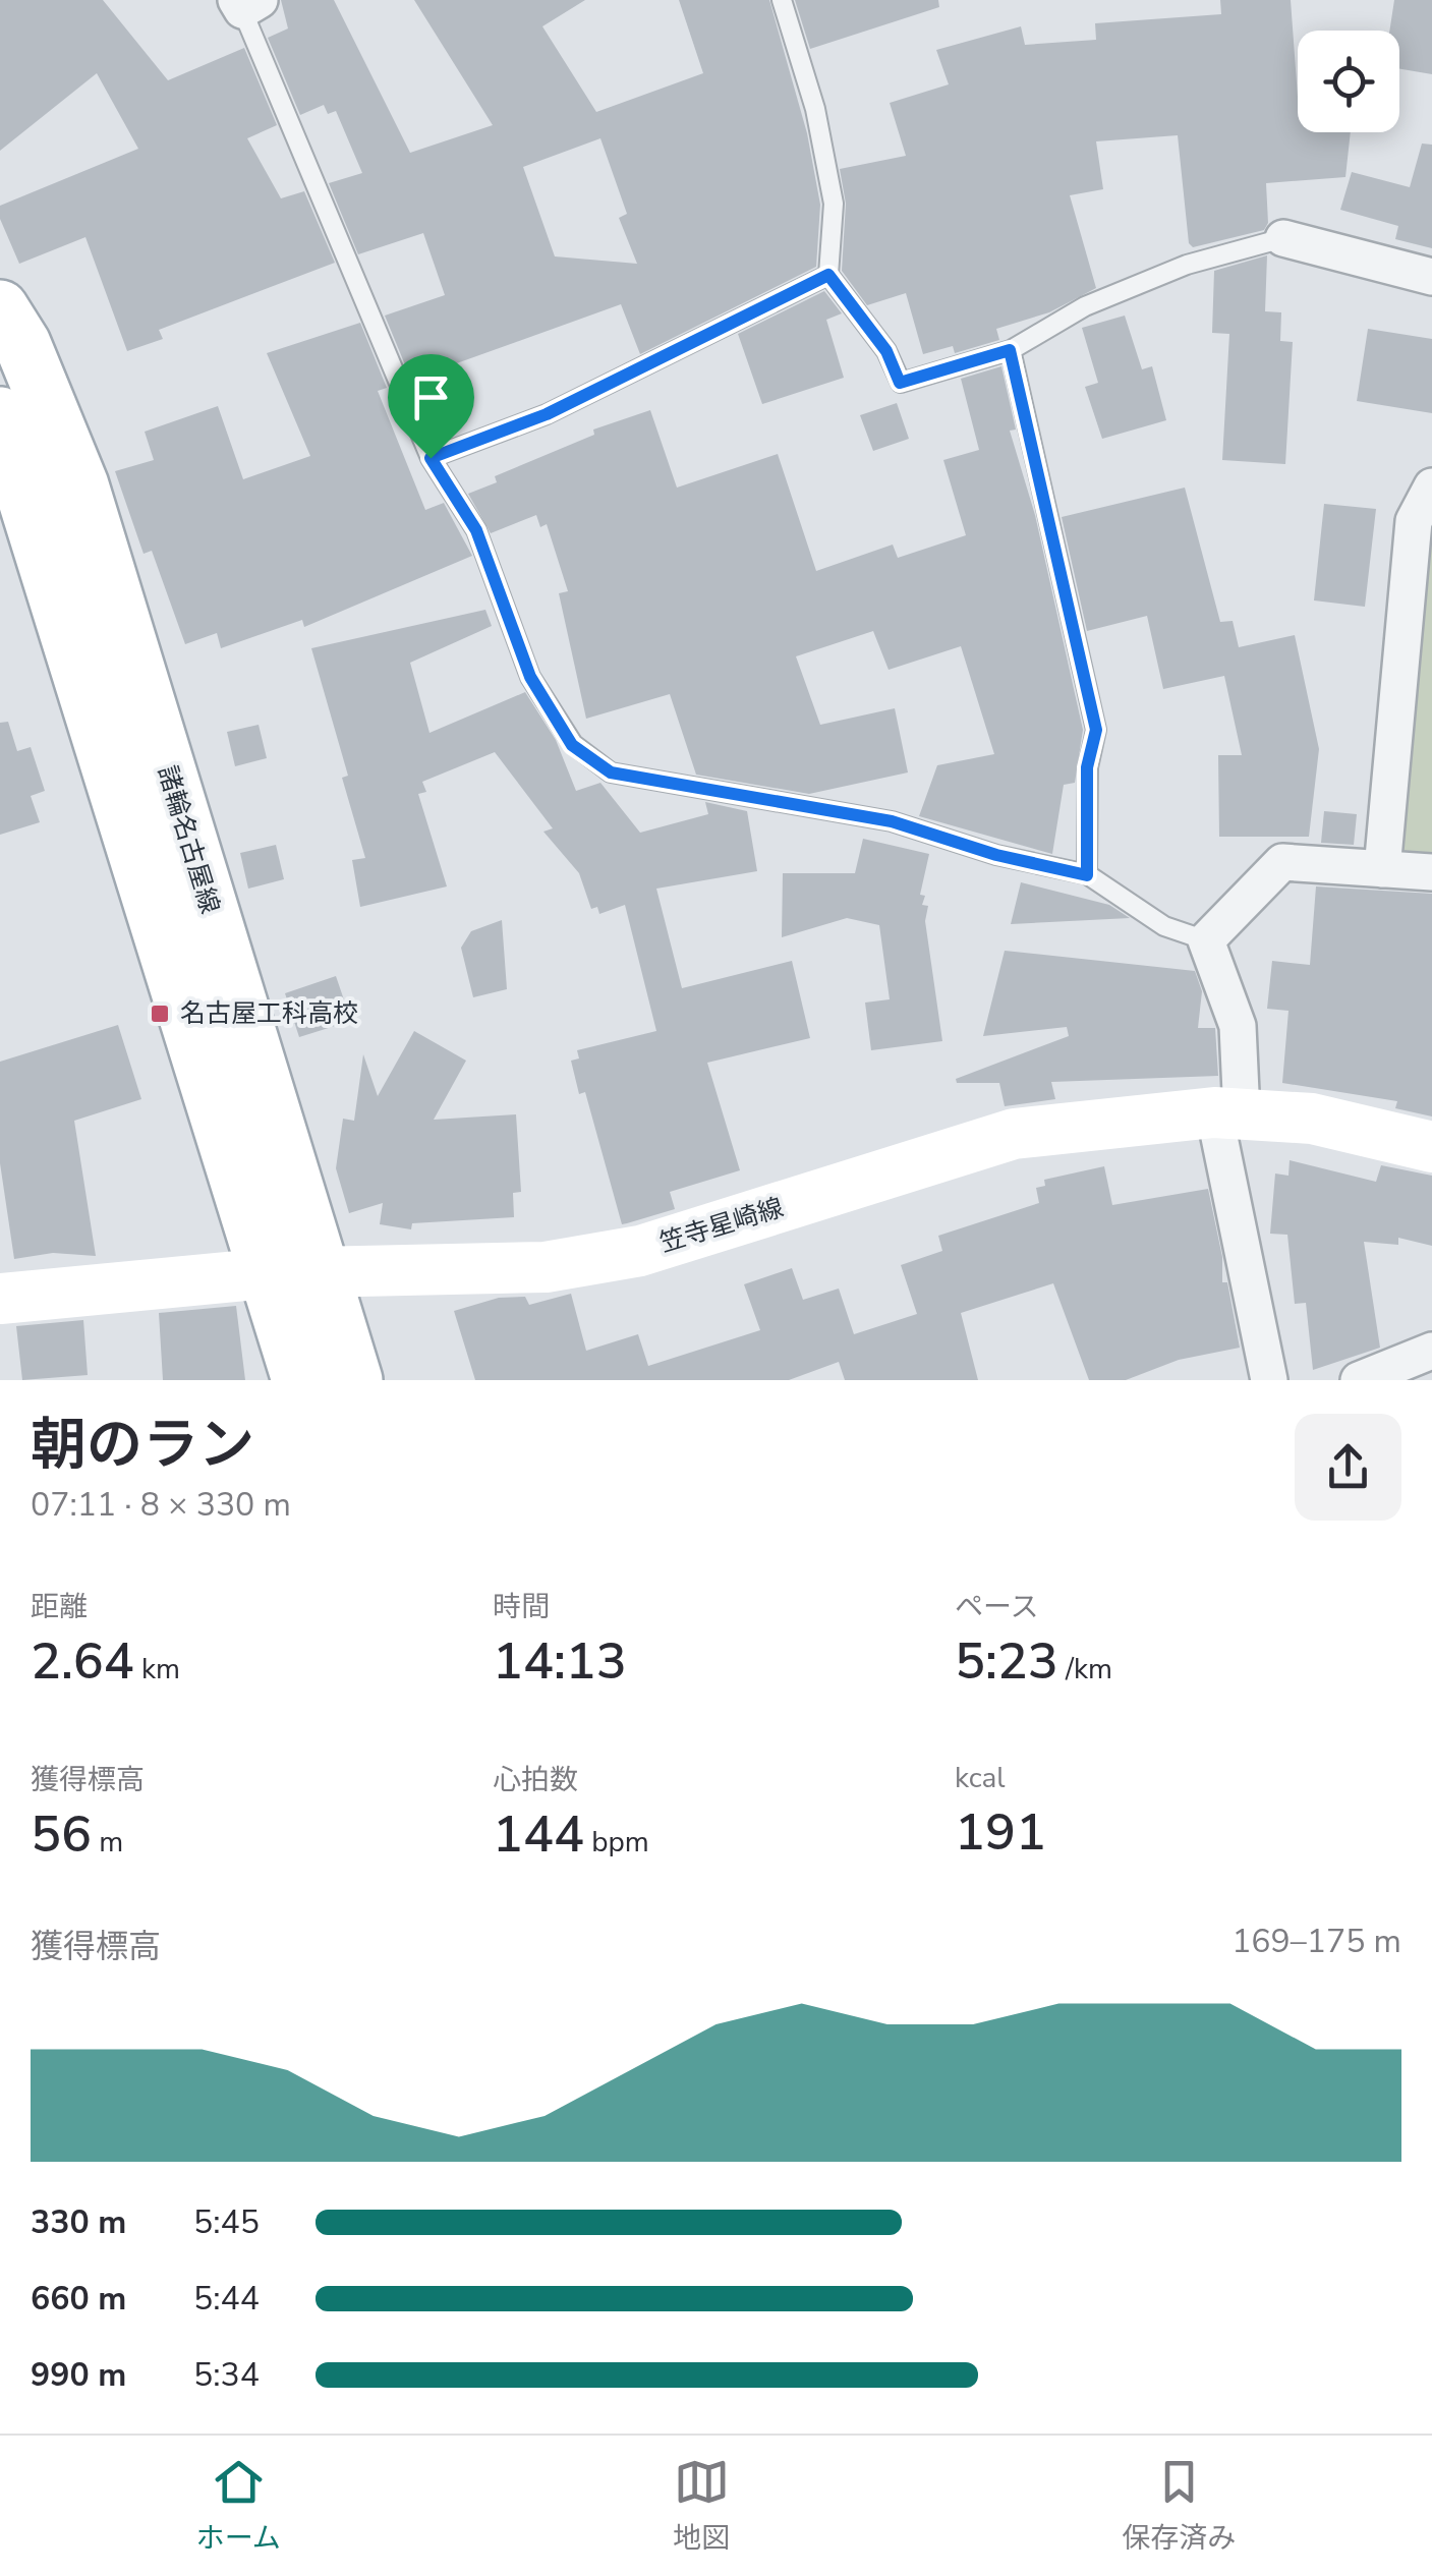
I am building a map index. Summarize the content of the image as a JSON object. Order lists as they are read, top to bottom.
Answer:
{
  "streets": {
    "main road": ["諸輪名古屋線", "笠寺星崎線"]
  },
  "crossings": [
    ["諸輪名古屋線", "笠寺星崎線"]
  ],
  "places": {
    "transit": ["名古屋工科高校"]
  },
  "page": {
    "heading": ["朝のラン", "07:11 · 8 × 330 m"],
    "stats": [
      ["距離", "2.64 km"],
      ["時間", "14:13"],
      ["ペース", "5:23 /km"],
      ["獲得標高", "56 m"],
      ["心拍数", "144 bpm"],
      ["kcal", "191"]
    ],
    "chart": ["獲得標高", "169–175 m"],
    "list": [
      {
        "name": "330 m",
        "note": "5:45"
      },
      {
        "name": "660 m",
        "note": "5:44"
      },
      {
        "name": "990 m",
        "note": "5:34"
      }
    ],
    "tabs": ["ホーム", "地図", "保存済み"]
  }
}
